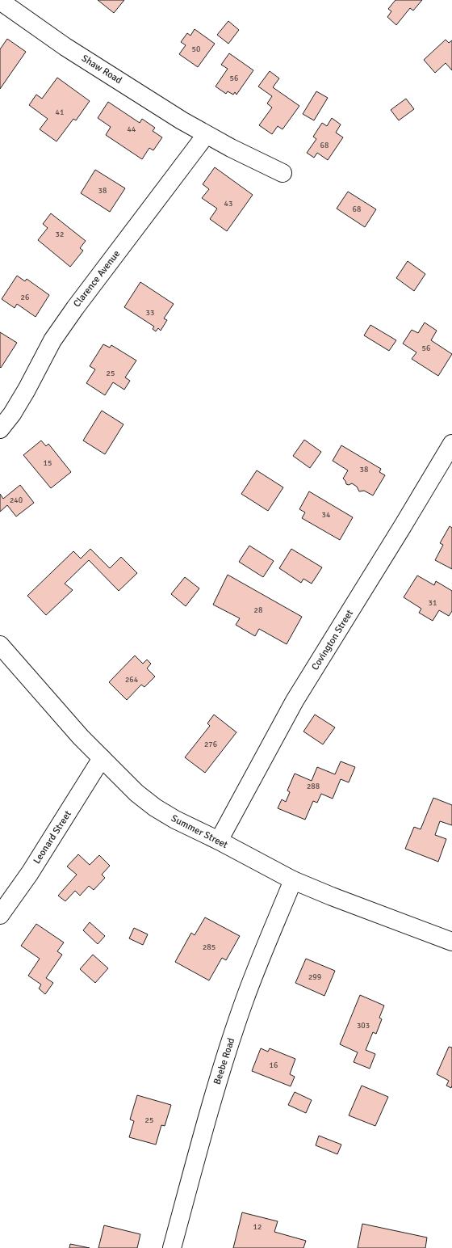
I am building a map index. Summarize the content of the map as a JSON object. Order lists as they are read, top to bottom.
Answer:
{
  "streets": {
    "street": [
      "Shaw Road",
      "Clarence Avenue",
      "Covington Street",
      "Summer Street",
      "Leonard Street",
      "Beebe Road"
    ]
  },
  "crossings": [
    ["Shaw Road", "Clarence Avenue"],
    ["Covington Street", "Summer Street"],
    ["Summer Street", "Leonard Street"],
    ["Summer Street", "Beebe Road"]
  ],
  "house_numbers": [
    "50",
    "56",
    "41",
    "44",
    "68",
    "38",
    "43",
    "68",
    "32",
    "26",
    "33",
    "56",
    "25",
    "15",
    "38",
    "240",
    "34",
    "31",
    "28",
    "264",
    "276",
    "288",
    "285",
    "299",
    "303",
    "16",
    "25",
    "12"
  ]
}
